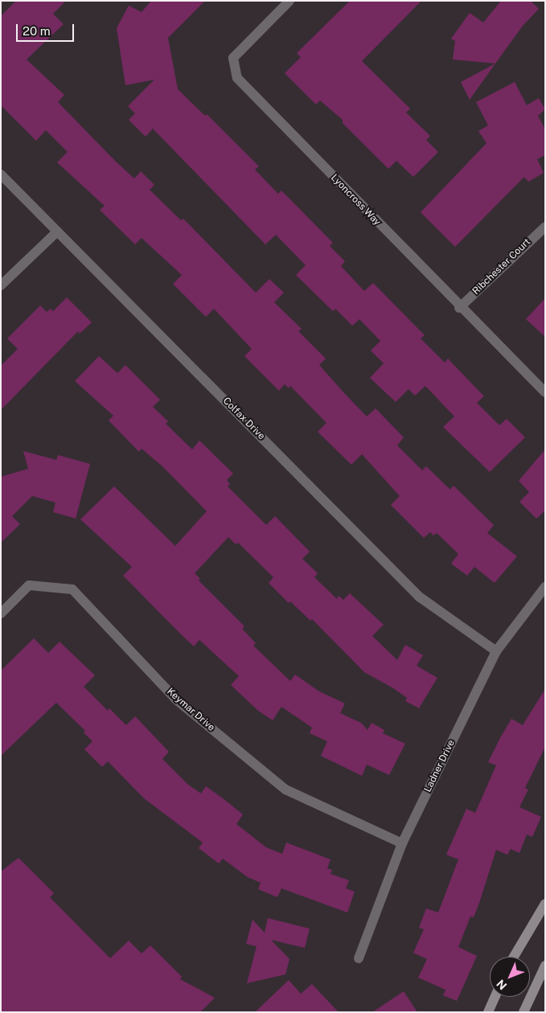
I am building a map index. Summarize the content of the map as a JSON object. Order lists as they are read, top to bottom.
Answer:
{
  "streets": {
    "street": [
      "Lyoncross Way",
      "Ribchester Court",
      "Colfax Drive",
      "Keymar Drive",
      "Ladner Drive"
    ]
  },
  "crossings": [
    ["Lyoncross Way", "Ribchester Court"],
    ["Colfax Drive", "Ladner Drive"],
    ["Keymar Drive", "Ladner Drive"]
  ],
  "scale_bar": "20 m",
  "north": "bottom left"
}
